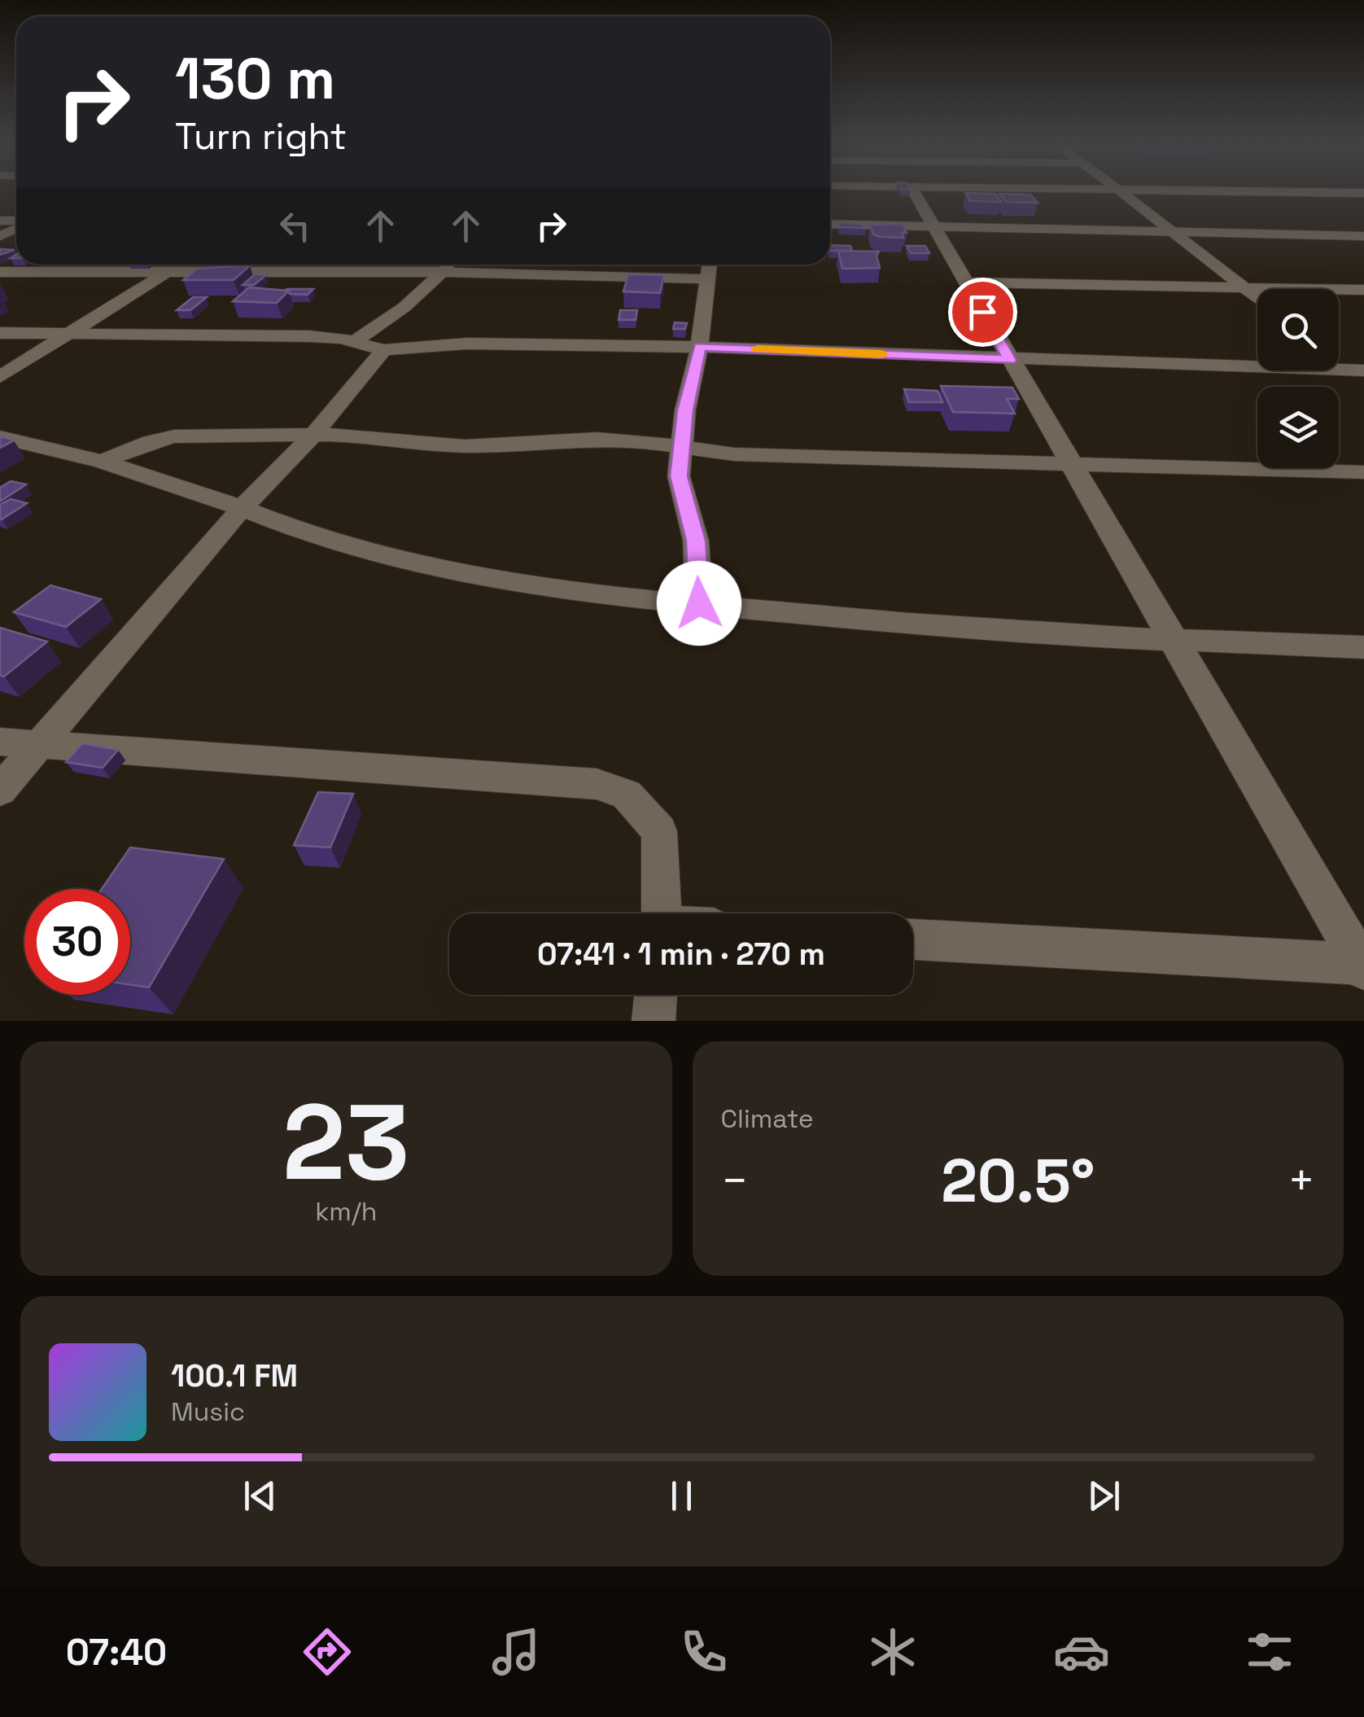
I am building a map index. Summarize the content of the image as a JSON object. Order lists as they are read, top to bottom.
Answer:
{
  "page": {
    "turn": ["130 m", "Turn right"],
    "limit": "30",
    "trip": "07:41 · 1 min · 270 m",
    "tile": [
      ["23", "km/h"],
      "Climate"
    ],
    "heat": ["−", "20.5°", "+"],
    "song": ["100.1 FM", "Music"],
    "tabs": "07:40"
  }
}
